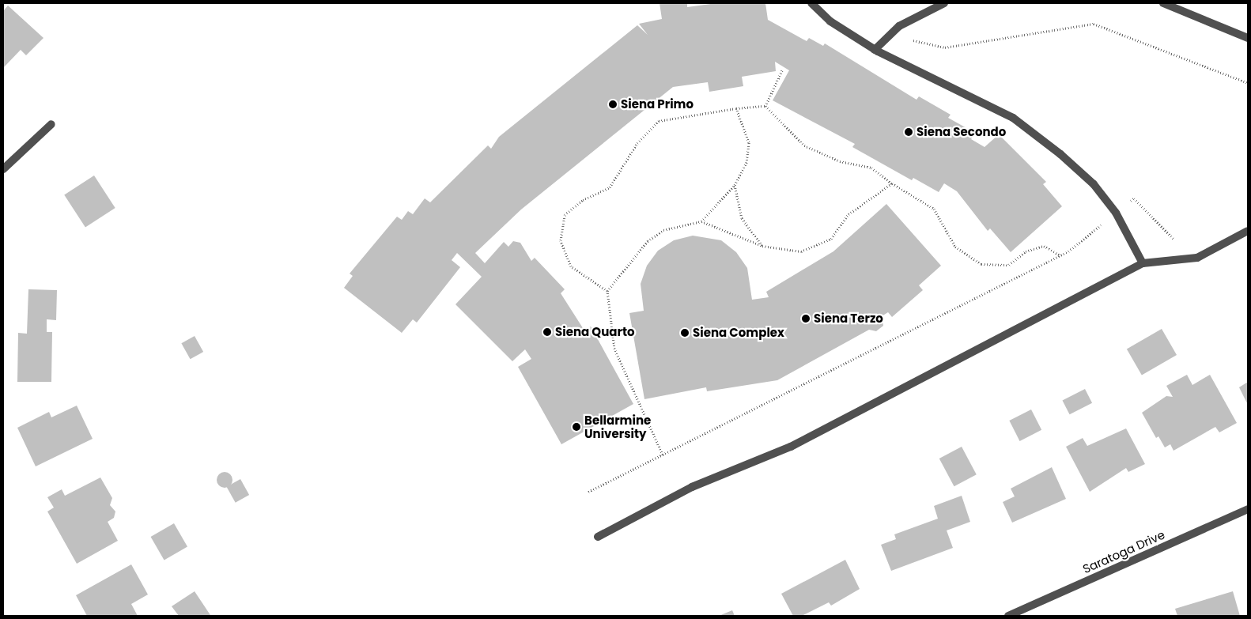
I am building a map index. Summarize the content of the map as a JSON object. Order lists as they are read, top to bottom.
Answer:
{
  "streets": {
    "street": ["Saratoga Drive"]
  },
  "places": [
    "Siena Primo",
    "Siena Secondo",
    "Siena Terzo",
    "Siena Quarto",
    "Siena Complex",
    "Bellarmine University"
  ]
}
